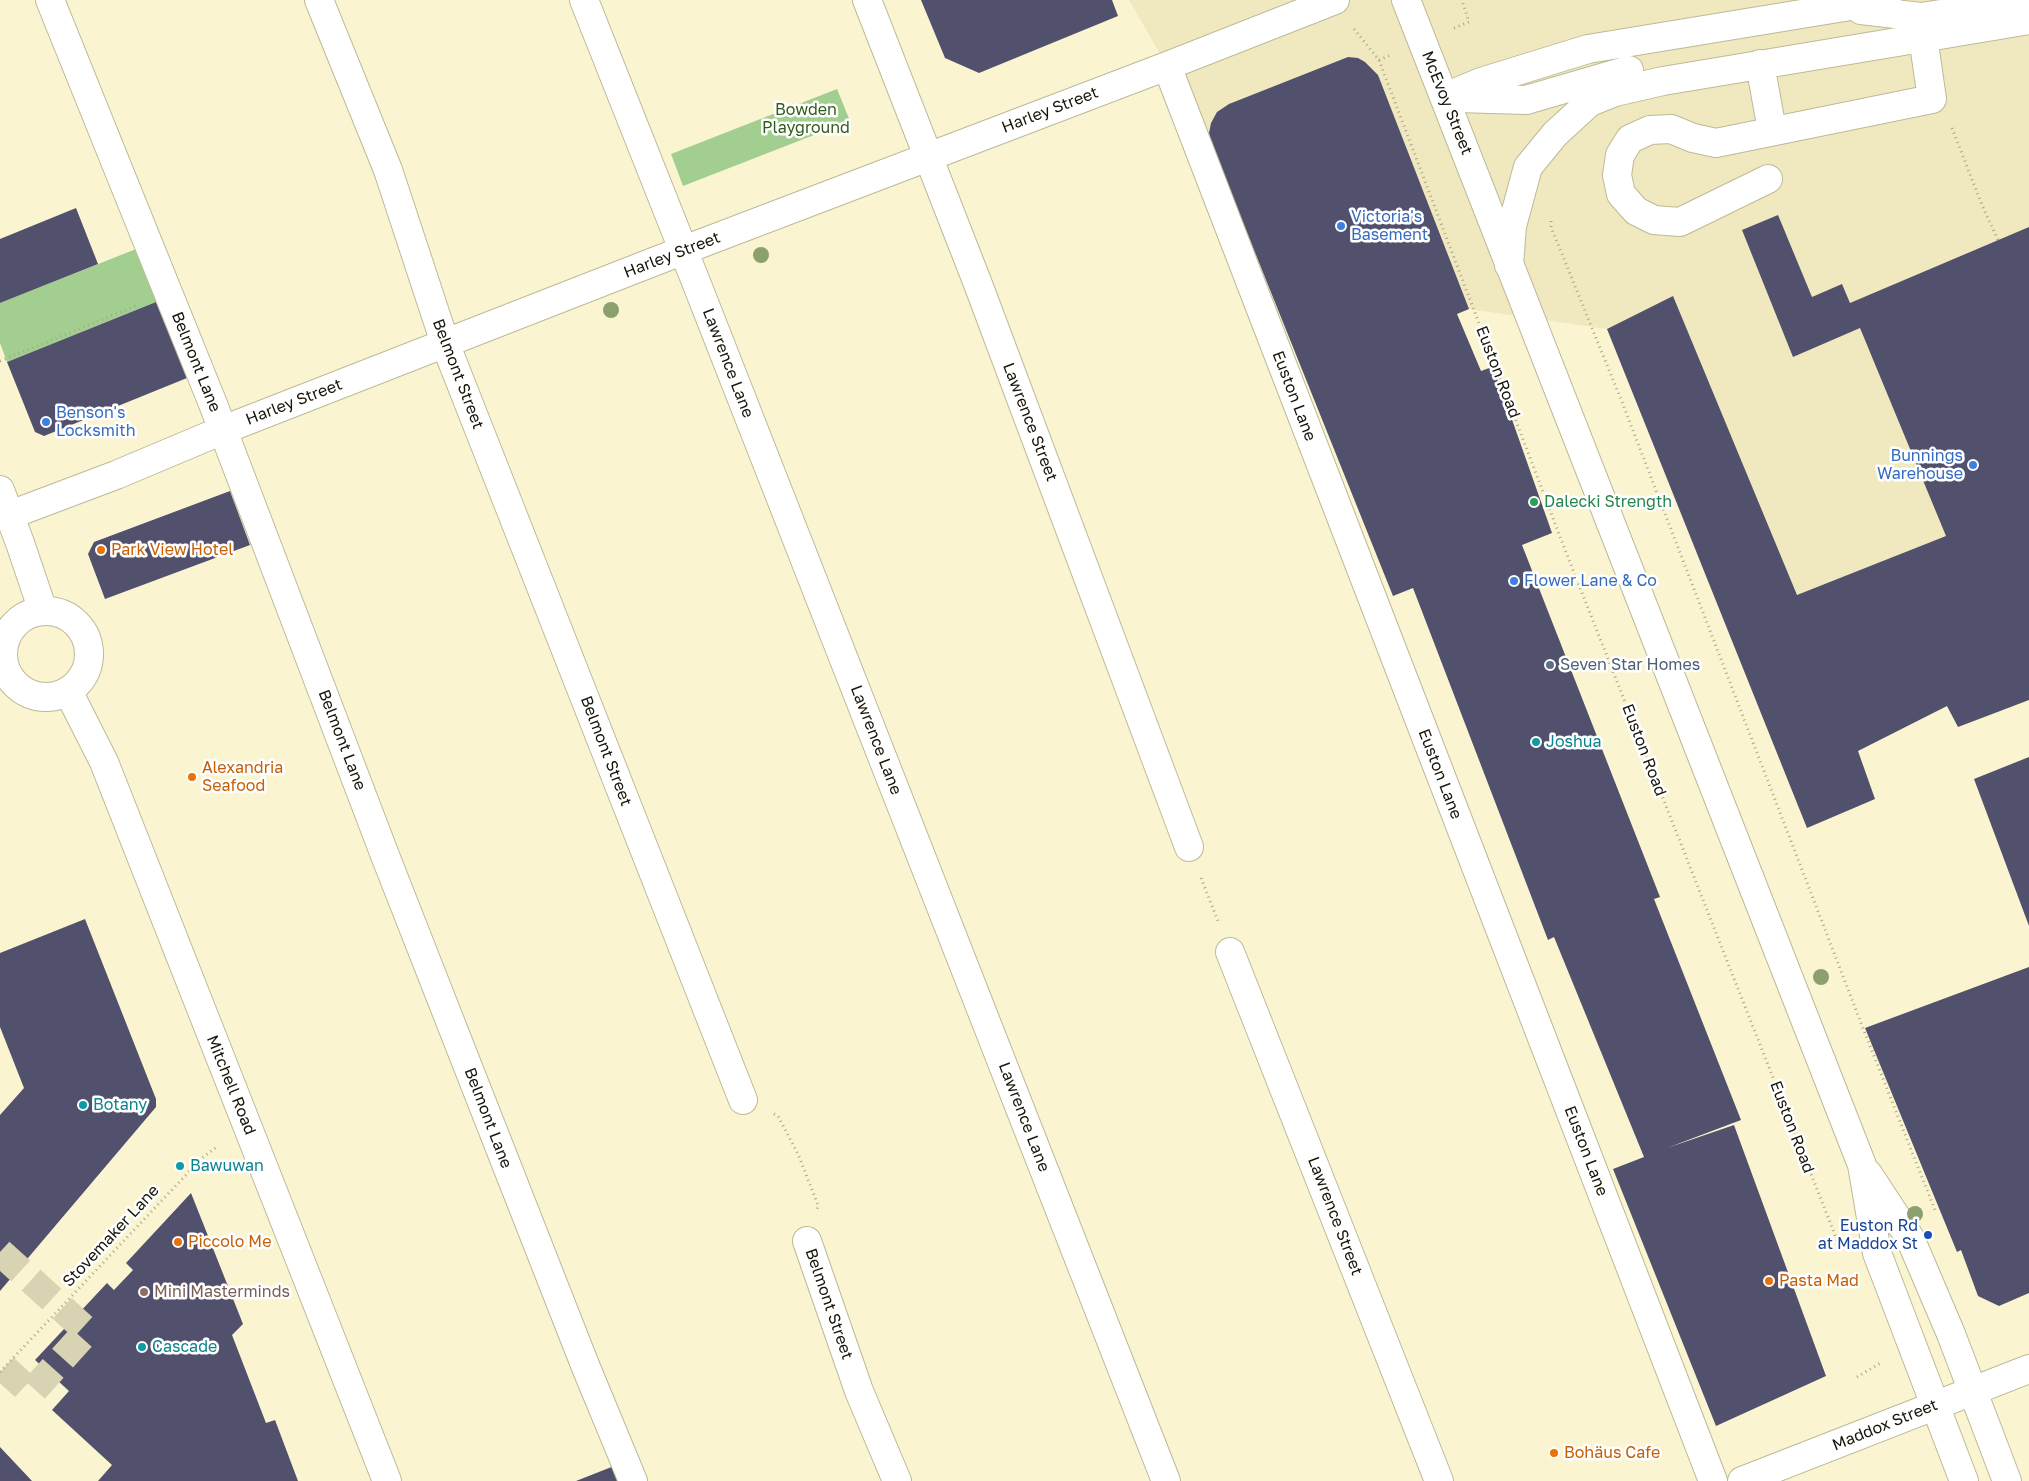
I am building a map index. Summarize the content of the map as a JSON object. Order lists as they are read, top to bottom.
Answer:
{
  "streets": {
    "street": [
      "McEvoy Street",
      "Harley Street",
      "Belmont Lane",
      "Lawrence Lane",
      "Belmont Street",
      "Euston Lane",
      "Lawrence Street",
      "Mitchell Road",
      "Maddox Street"
    ],
    "path": ["Euston Road", "Stovemaker Lane"]
  },
  "crossings": [
    ["Harley Street", "Belmont Lane"],
    ["Harley Street", "Lawrence Lane"],
    ["Harley Street", "Belmont Street"],
    ["Harley Street", "Euston Lane"],
    ["Harley Street", "Lawrence Street"],
    ["Mitchell Road", "Stovemaker Lane"]
  ],
  "parks": ["Bowden Playground"],
  "places": [
    "Victoria's Basement",
    "Benson's Locksmith",
    "Bunnings Warehouse",
    "Dalecki Strength",
    "Park View Hotel",
    "Flower Lane & Co",
    "Seven Star Homes",
    "Joshua",
    "Alexandria Seafood",
    "Botany",
    "Bawuwan",
    "Euston Rd at Maddox St",
    "Piccolo Me",
    "Pasta Mad",
    "Mini Masterminds",
    "Cascade",
    "Bohäus Cafe"
  ]
}
